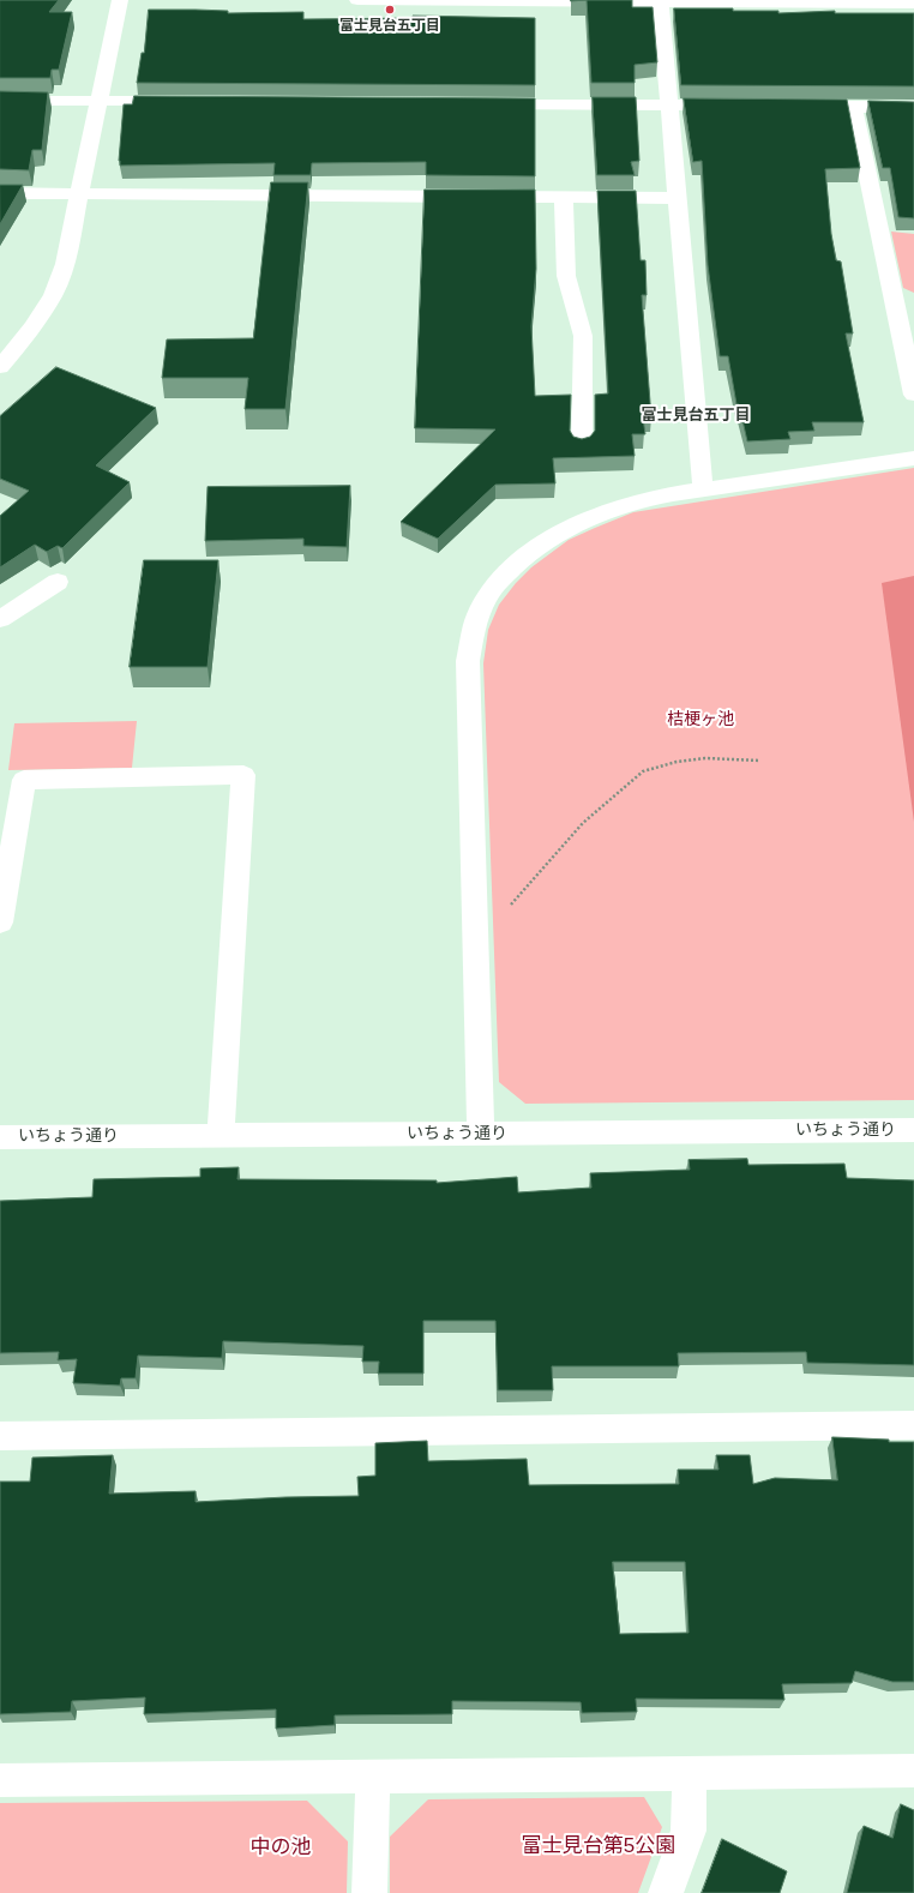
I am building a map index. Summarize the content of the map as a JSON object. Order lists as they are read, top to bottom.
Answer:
{
  "streets": {
    "street": ["いちょう通り"]
  },
  "districts": ["富士見台五丁目"],
  "parks": ["桔梗ヶ池", "富士見台第5公園", "中の池"],
  "places": ["富士見台五丁目"]
}
